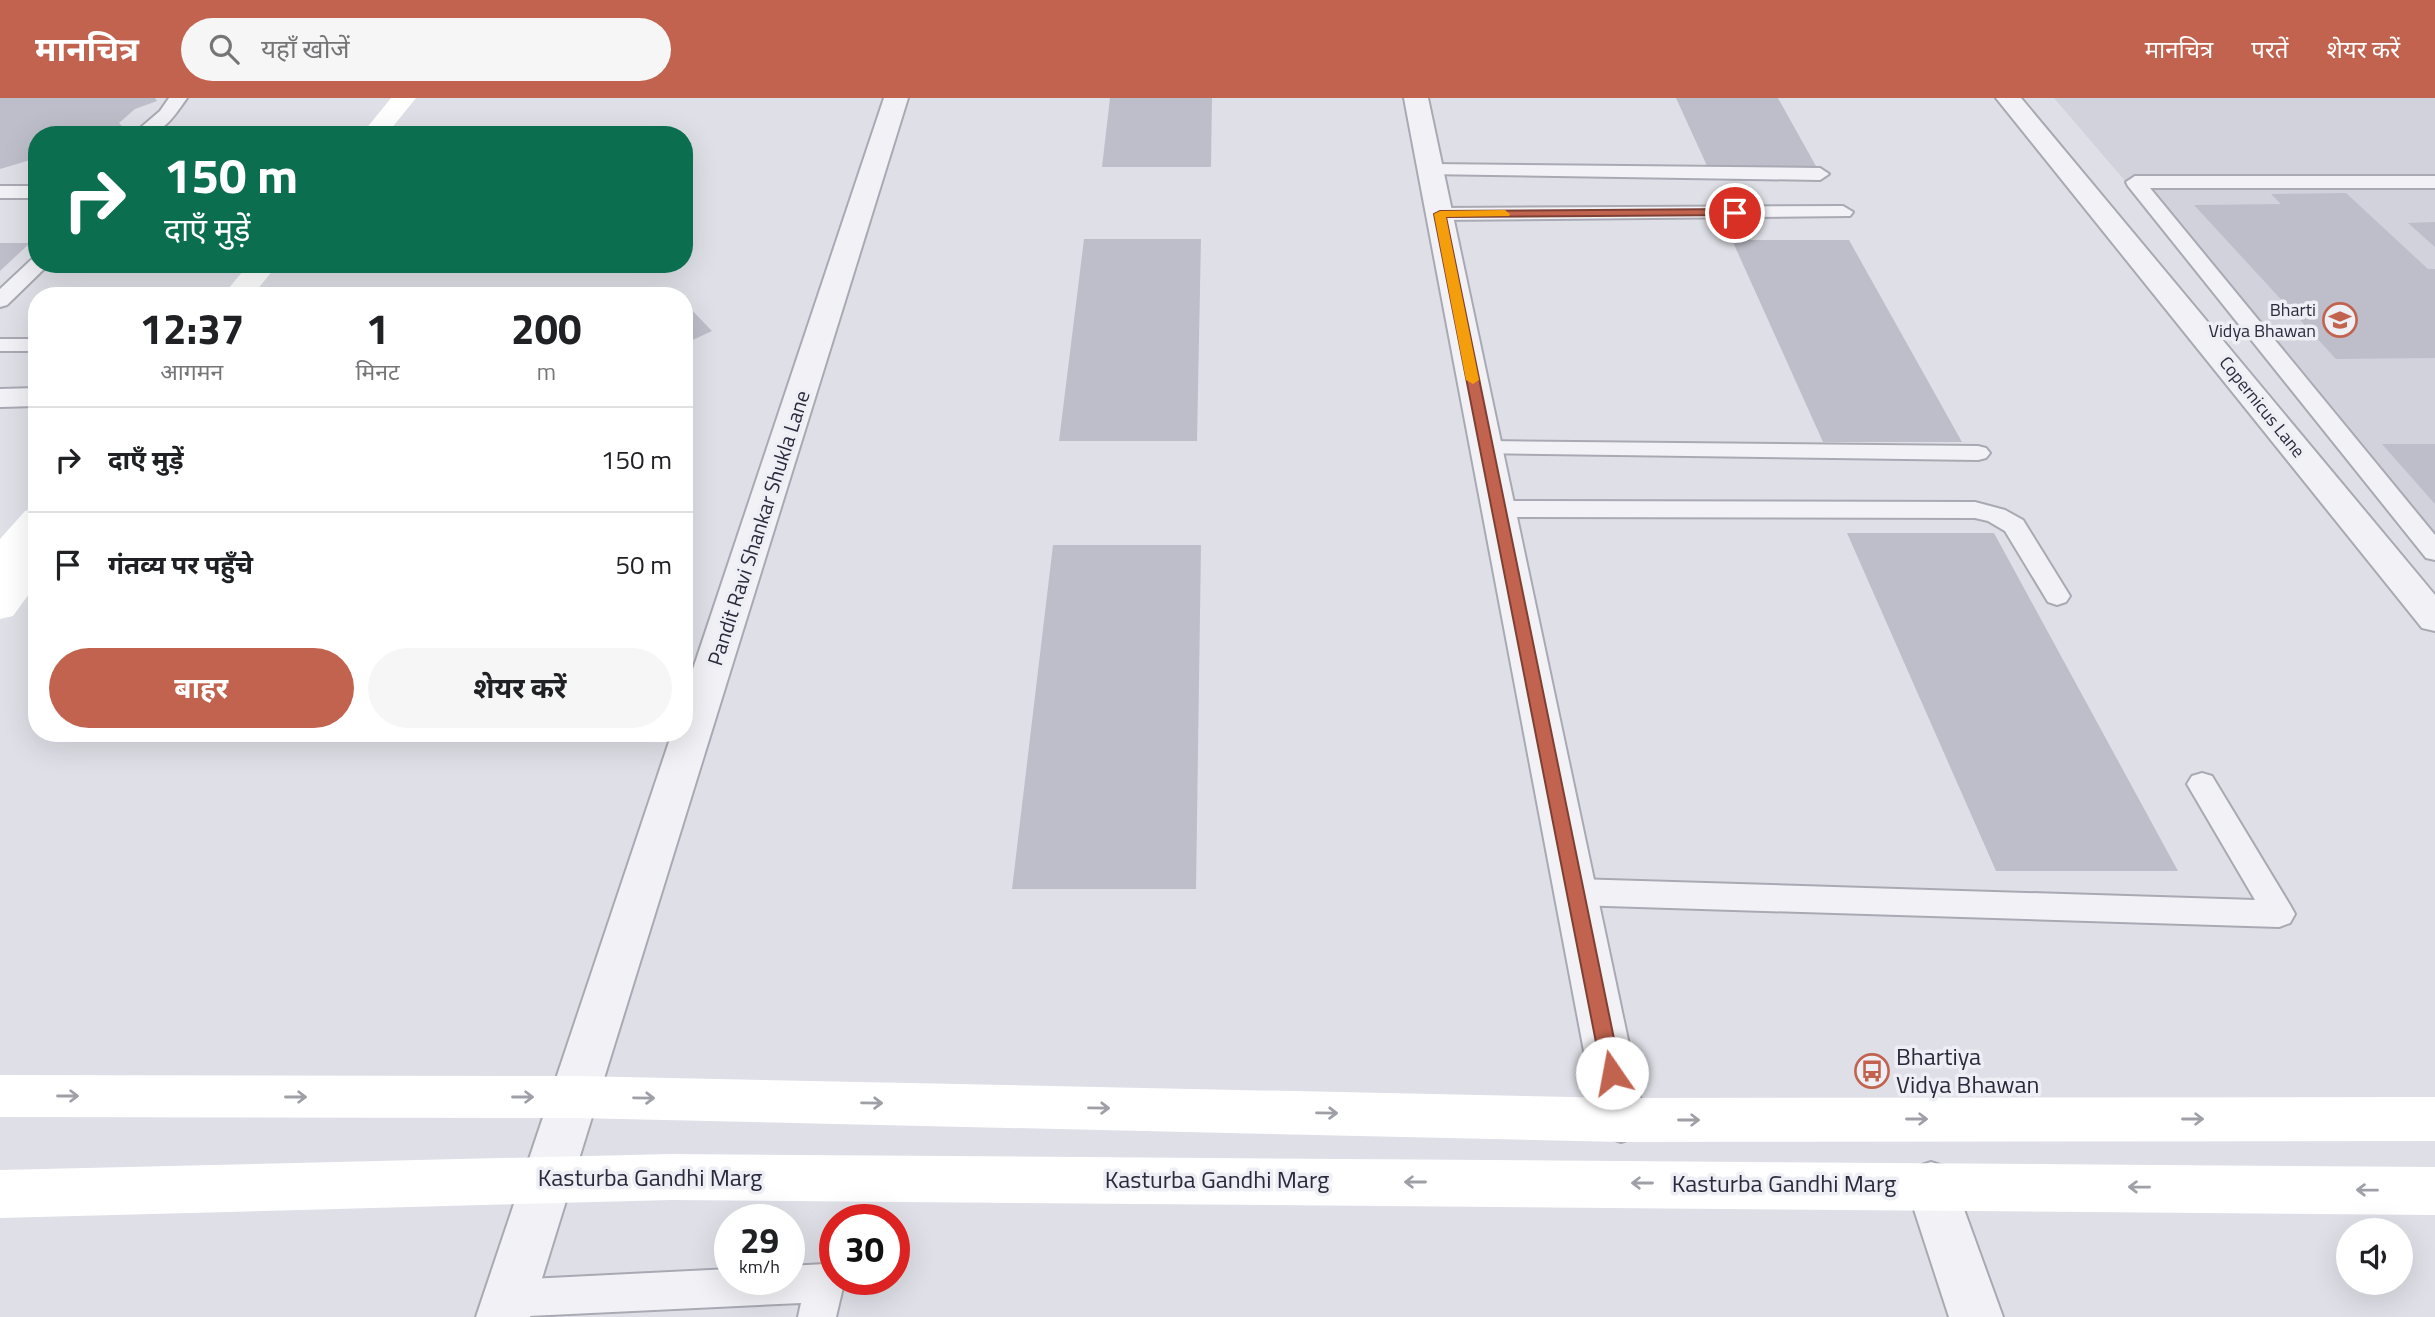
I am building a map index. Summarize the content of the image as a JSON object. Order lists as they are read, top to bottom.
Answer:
{
  "streets": {
    "main road": ["Kasturba Gandhi Marg"],
    "street": ["Copernicus Lane", "Pandit Ravi Shankar Shukla Lane"]
  },
  "crossings": [
    ["Pandit Ravi Shankar Shukla Lane", "Kasturba Gandhi Marg"]
  ],
  "places": {
    "school or university": ["Bharti Vidya Bhawan"],
    "bus stop": ["Bhartiya Vidya Bhawan"]
  },
  "page": {
    "header": "मानचित्र",
    "search": "यहाँ खोजें",
    "nav": ["मानचित्र", "परतें", "शेयर करें"],
    "turn": ["150 m", "दाएँ मुड़ें"],
    "eta": [
      "12:37",
      "आगमन",
      "1",
      "मिनट",
      "200",
      "m"
    ],
    "list": [
      {
        "name": "दाएँ मुड़ें",
        "value": "150 m"
      },
      {
        "name": "गंतव्य पर पहुँचे",
        "value": "50 m"
      }
    ],
    "buttons": ["बाहर", "शेयर करें"],
    "speed": "29 km/h",
    "limit": "30"
  }
}
